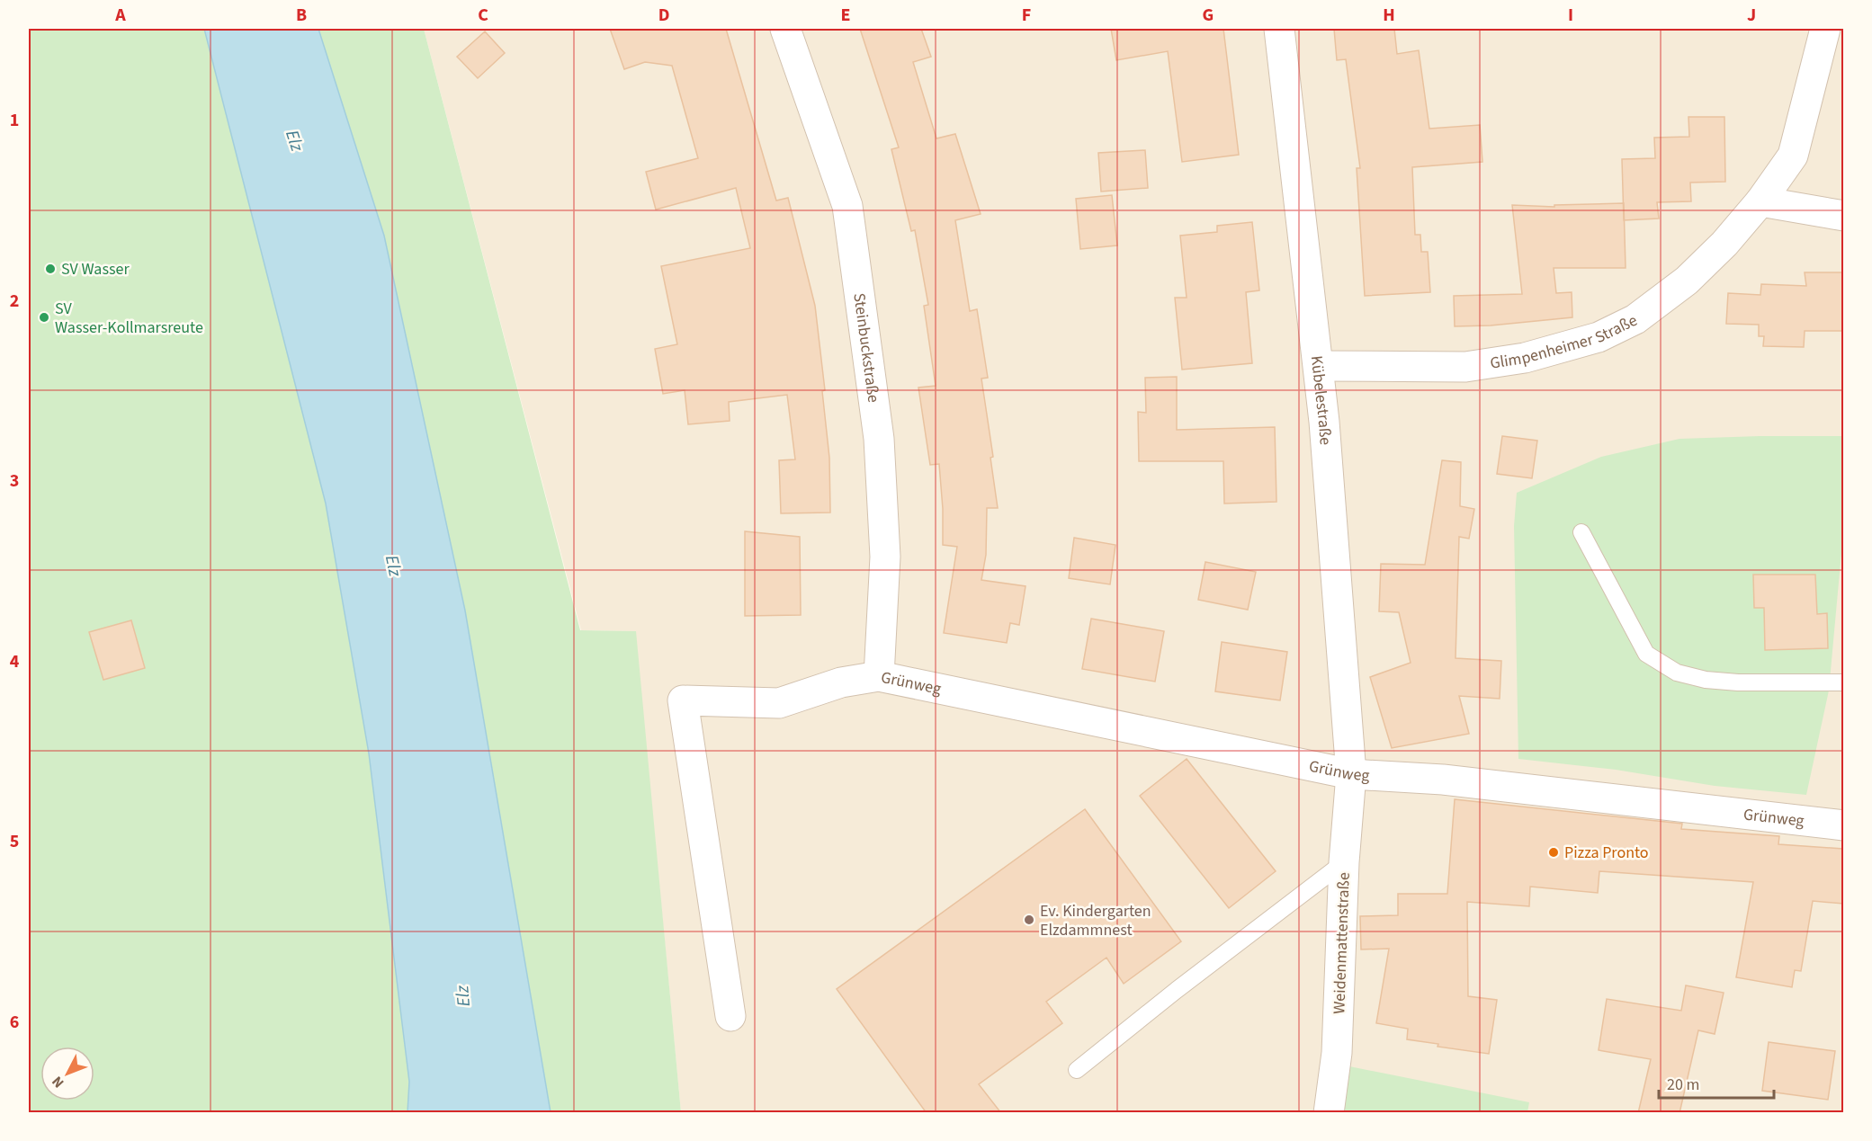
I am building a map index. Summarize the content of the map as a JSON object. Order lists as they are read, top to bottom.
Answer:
{
  "streets": {
    "street": [
      "Glimpenheimer Straße",
      "Steinbuckstraße",
      "Kübelestraße",
      "Grünweg",
      "Weidenmattenstraße"
    ]
  },
  "crossings": [
    ["Glimpenheimer Straße", "Kübelestraße"],
    ["Steinbuckstraße", "Grünweg"],
    ["Kübelestraße", "Grünweg"],
    ["Kübelestraße", "Weidenmattenstraße"],
    ["Grünweg", "Weidenmattenstraße"]
  ],
  "water": ["Elz"],
  "places": [
    "SV Wasser",
    "SV Wasser-Kollmarsreute",
    "Pizza Pronto",
    "Ev. Kindergarten Elzdammnest"
  ],
  "scale_bar": "20 m",
  "north": "bottom left",
  "grid": {
    "columns": [
      "A",
      "B",
      "C",
      "D",
      "E",
      "F",
      "G",
      "H",
      "I",
      "J"
    ],
    "rows": [
      "1",
      "2",
      "3",
      "4",
      "5",
      "6"
    ]
  }
}
